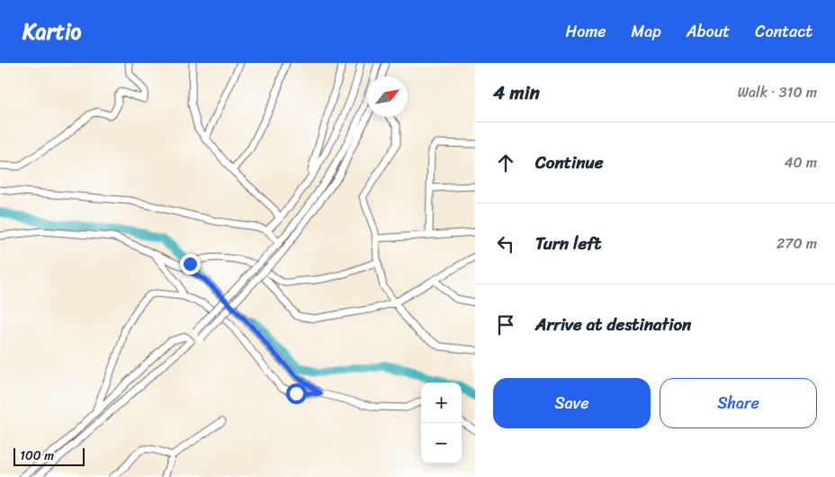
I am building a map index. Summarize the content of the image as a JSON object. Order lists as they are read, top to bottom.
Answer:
{
  "scale_bar": "100 m",
  "north": "top right",
  "page": {
    "header": "Kartio",
    "nav": [
      "Home",
      "Map",
      "About",
      "Contact"
    ],
    "heading": ["4 min", "Walk · 310 m"],
    "list": [
      ["Continue", "40 m"],
      ["Turn left", "270 m"],
      "Arrive at destination"
    ],
    "buttons": ["Save", "Share"],
    "map_buttons": ["+", "−"],
    "scale": "100 m"
  }
}
